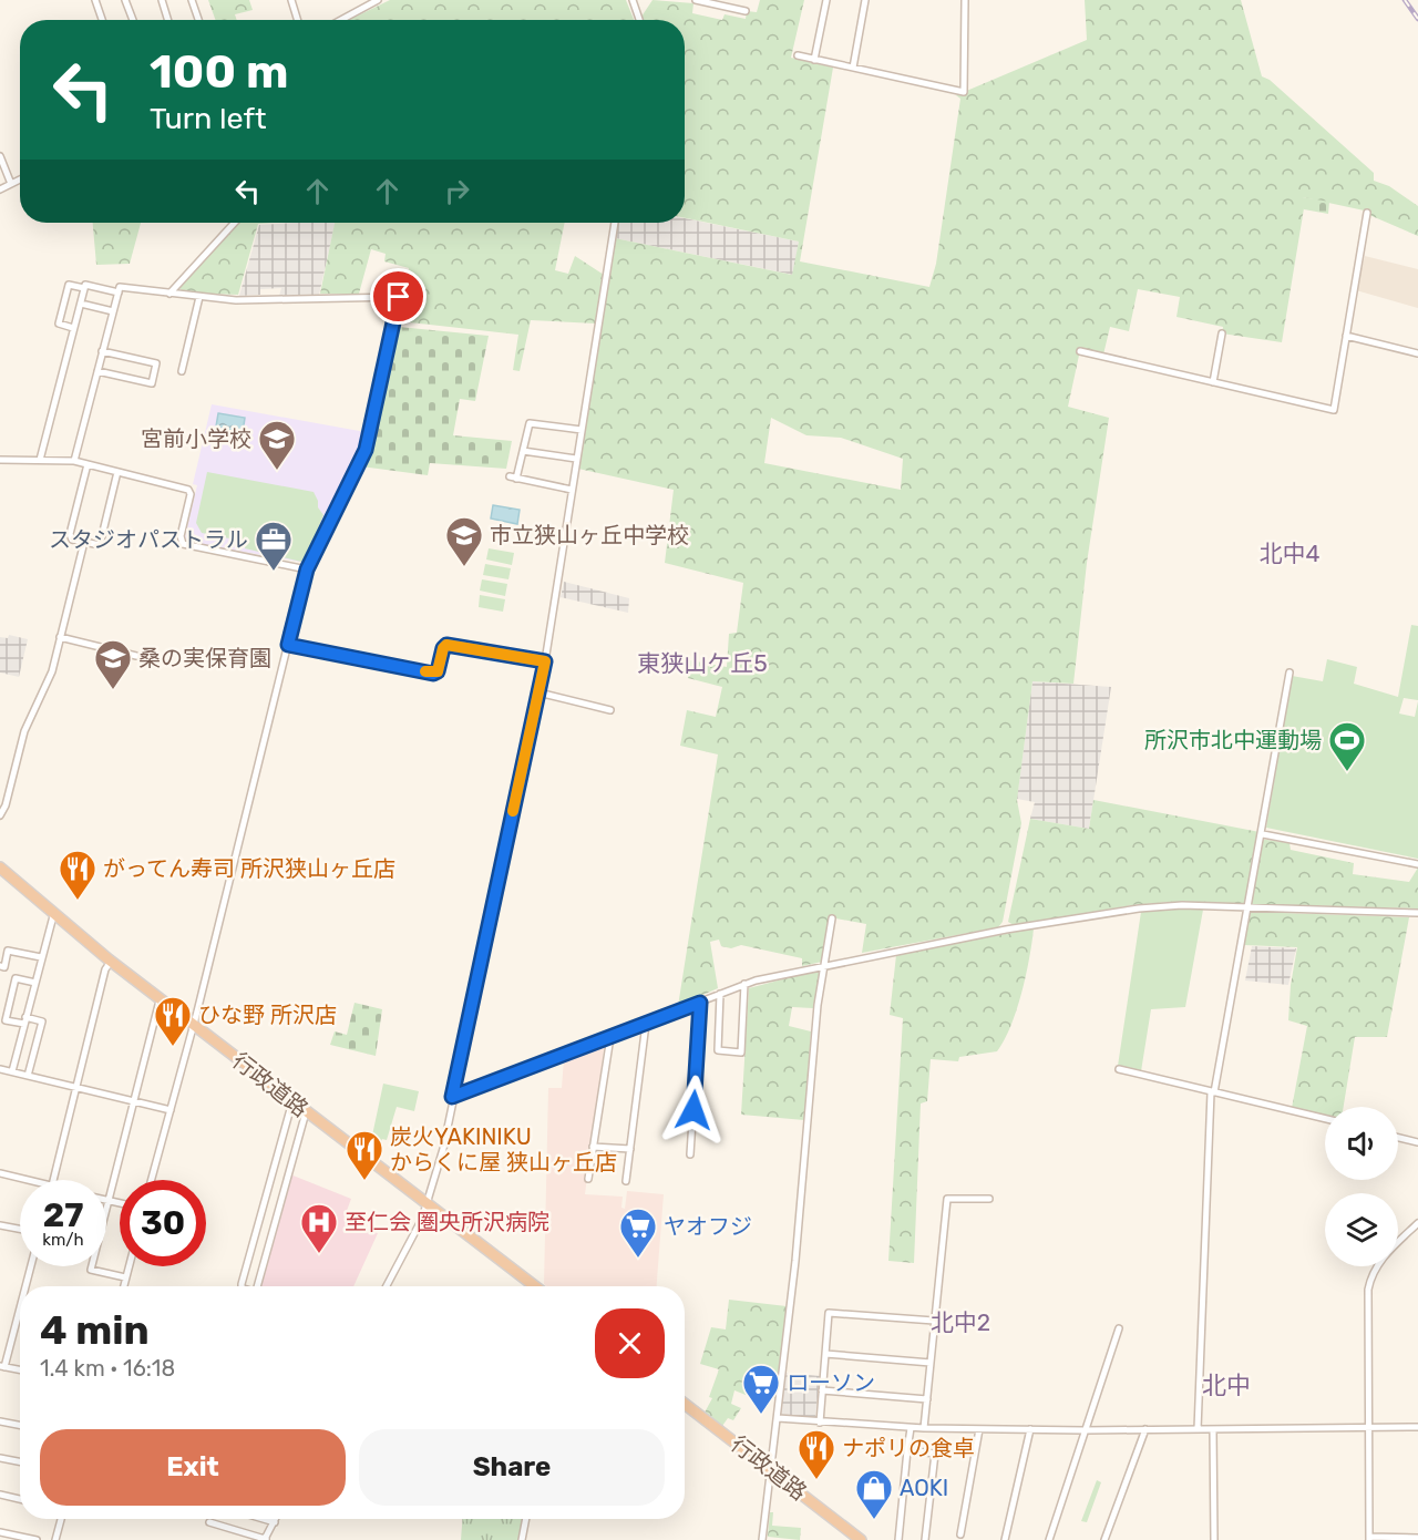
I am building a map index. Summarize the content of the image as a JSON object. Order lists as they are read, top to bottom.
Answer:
{
  "streets": {
    "highway": ["行政道路"]
  },
  "districts": [
    "北中4",
    "東狭山ケ丘5",
    "北中2",
    "北中"
  ],
  "places": {
    "school or university": ["宮前小学校", "市立狭山ヶ丘中学校", "桑の実保育園"],
    "office": ["スタジオパストラル"],
    "sports": ["所沢市北中運動場"],
    "restaurant": [
      "がってん寿司 所沢狭山ヶ丘店",
      "ひな野 所沢店",
      "炭火YAKINIKU からくに屋 狭山ヶ丘店",
      "ナポリの食卓"
    ],
    "hospital": ["至仁会 圏央所沢病院"],
    "supermarket": ["ヤオフジ", "ローソン"],
    "shop": ["AOKI"]
  },
  "page": {
    "turn": ["100 m", "Turn left"],
    "speed": "27 km/h",
    "limit": "30",
    "heading": ["4 min", "1.4 km · 16:18"],
    "buttons": ["Exit", "Share"]
  }
}
